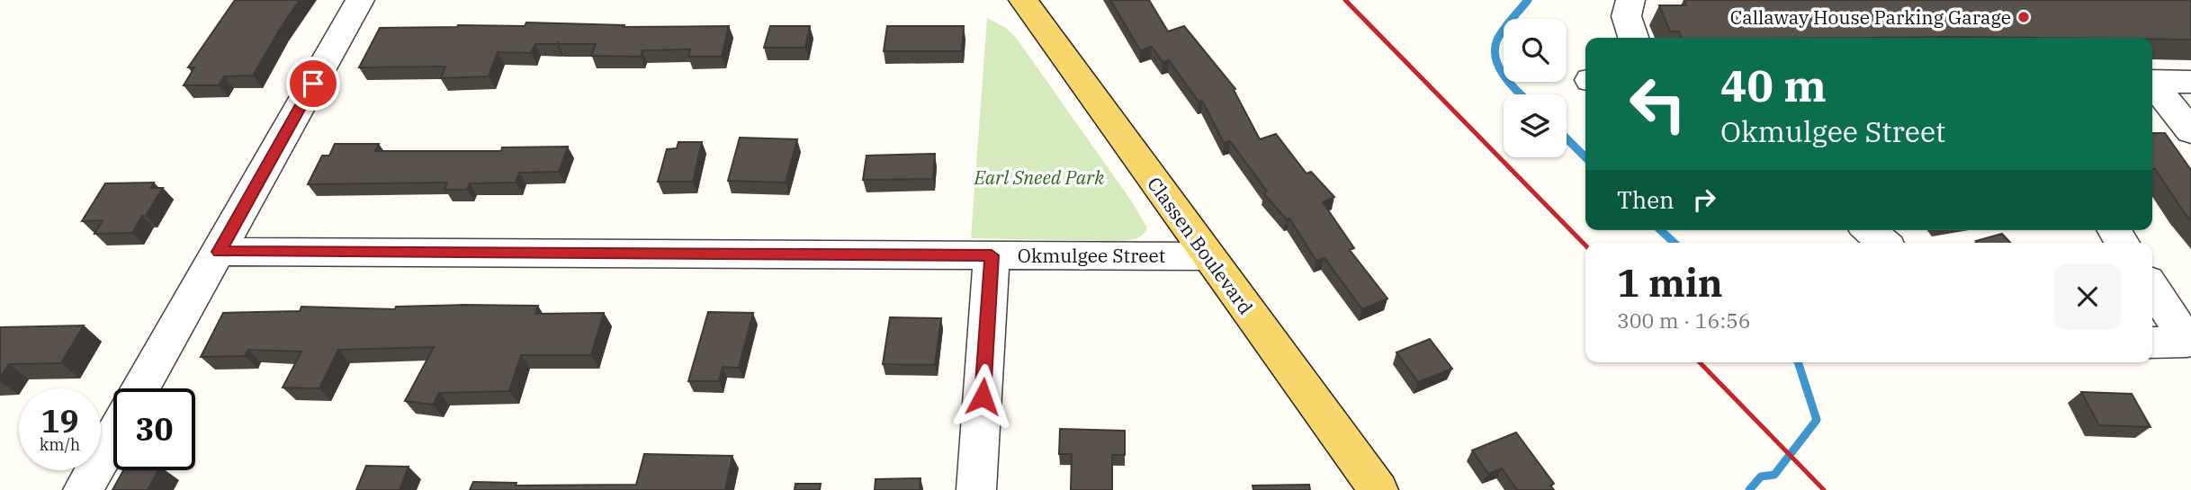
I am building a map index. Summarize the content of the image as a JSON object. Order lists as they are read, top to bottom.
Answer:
{
  "streets": {
    "main road": ["Classen Boulevard"],
    "street": ["Okmulgee Street"]
  },
  "crossings": [
    ["Classen Boulevard", "Okmulgee Street"]
  ],
  "parks": ["Earl Sneed Park"],
  "places": ["Callaway House Parking Garage"],
  "page": {
    "turn": ["40 m", "Okmulgee Street"],
    "then": "Then",
    "heading": ["1 min", "300 m · 16:56"],
    "speed": "19 km/h",
    "limit": "30"
  }
}
